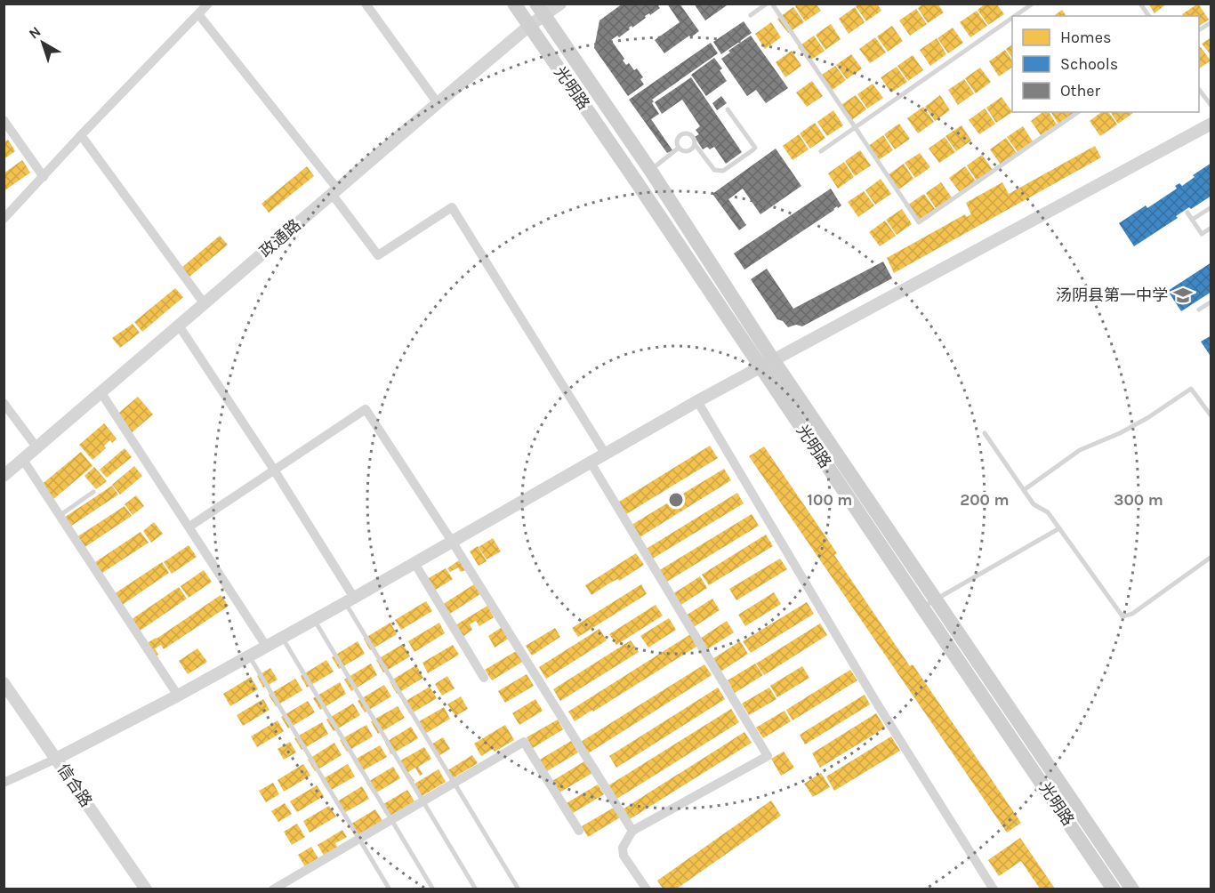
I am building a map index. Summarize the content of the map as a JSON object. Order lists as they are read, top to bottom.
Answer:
{
  "streets": {
    "main road": ["光明路"],
    "street": ["政通路", "信合路"]
  },
  "crossings": [
    ["光明路", "政通路"]
  ],
  "places": {
    "school or university": ["汤阴县第一中学"]
  },
  "legend": ["Homes", "Schools", "Other"],
  "north": "top left",
  "rings": ["100 m", "200 m", "300 m"]
}
